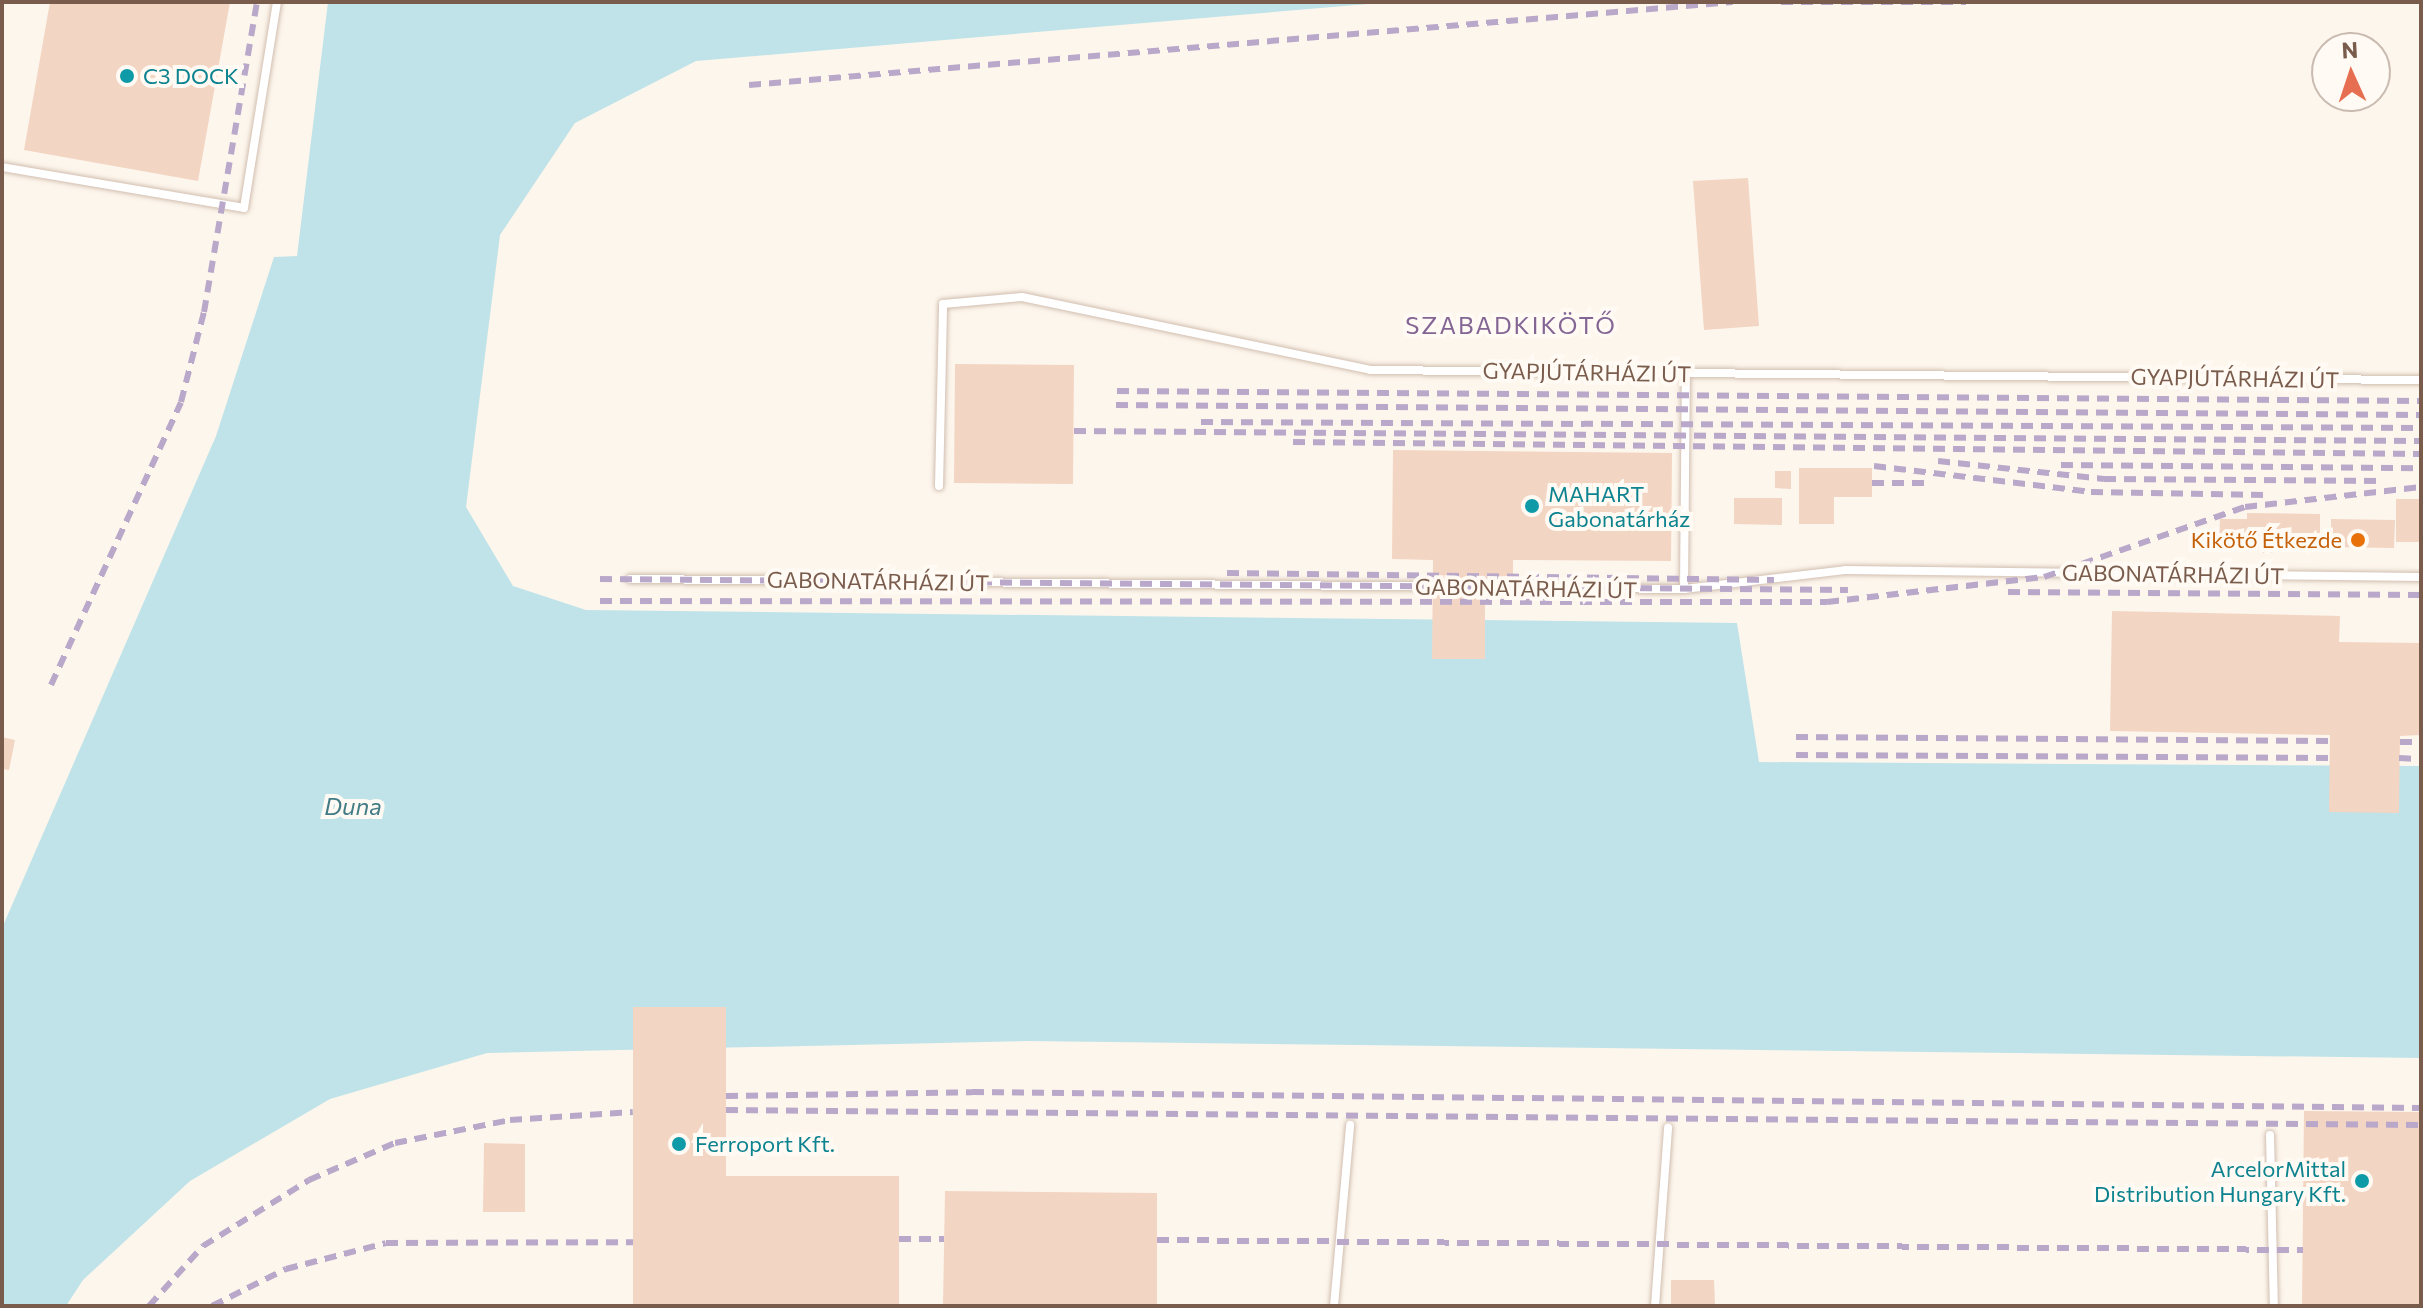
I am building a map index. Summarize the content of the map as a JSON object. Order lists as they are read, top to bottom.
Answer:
{
  "streets": {
    "lane": ["GYAPJÚTÁRHÁZI ÚT", "GABONATÁRHÁZI ÚT"]
  },
  "districts": ["SZABADKIKÖTŐ"],
  "water": ["Duna"],
  "places": [
    "C3 DOCK",
    "MAHART Gabonatárház",
    "Kikötő Étkezde",
    "Ferroport Kft.",
    "ArcelorMittal Distribution Hungary Kft."
  ],
  "north": "top"
}
